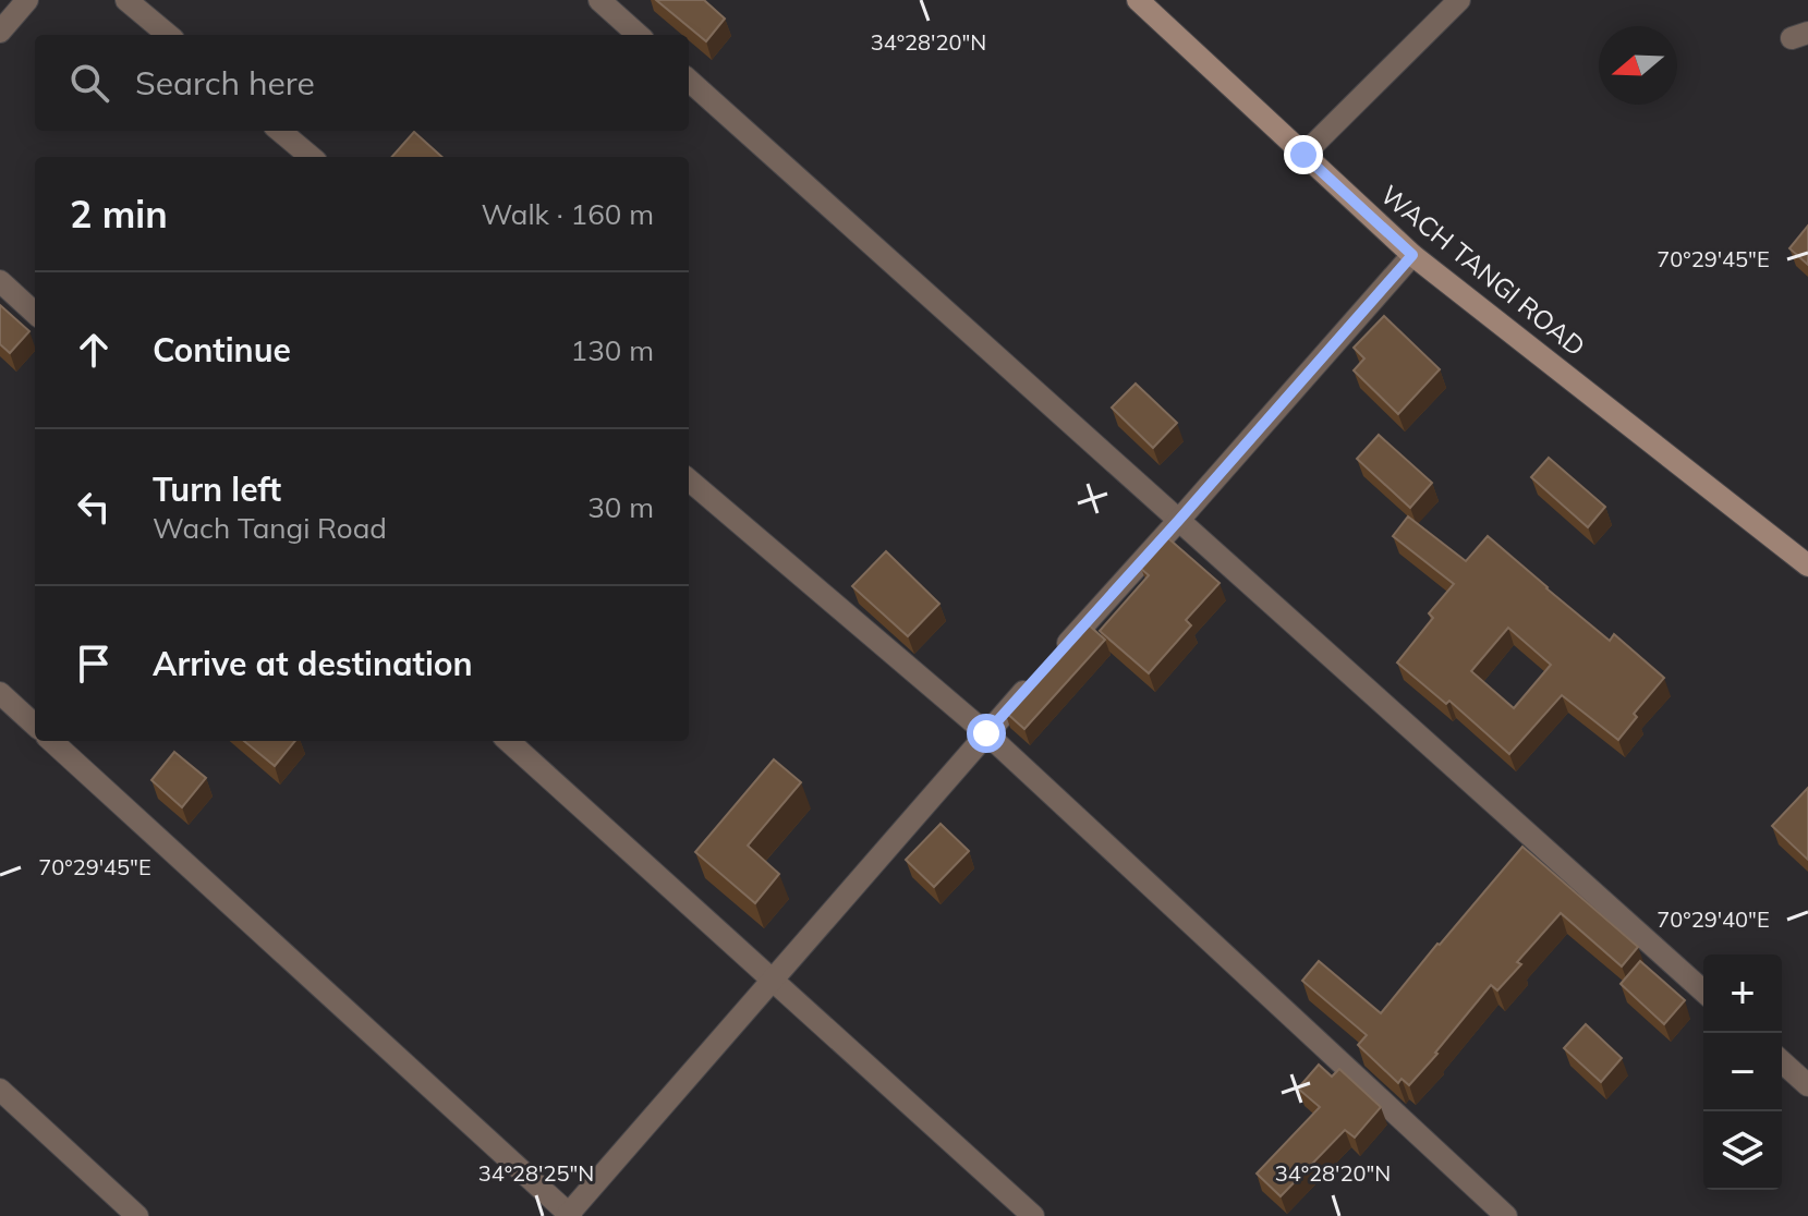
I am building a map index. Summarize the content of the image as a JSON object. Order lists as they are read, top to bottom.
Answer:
{
  "streets": {
    "main road": ["WACH TANGI ROAD"]
  },
  "north": "left",
  "page": {
    "search": "Search here",
    "heading": ["2 min", "Walk · 160 m"],
    "list": [
      ["Continue", "130 m"],
      ["Turn left", "Wach Tangi Road", "30 m"],
      "Arrive at destination"
    ],
    "map_buttons": ["+", "−"]
  },
  "coordinates": [
    "34°28'20\"N",
    "70°29'45\"E",
    "70°29'40\"E",
    "34°28'25\"N"
  ]
}
